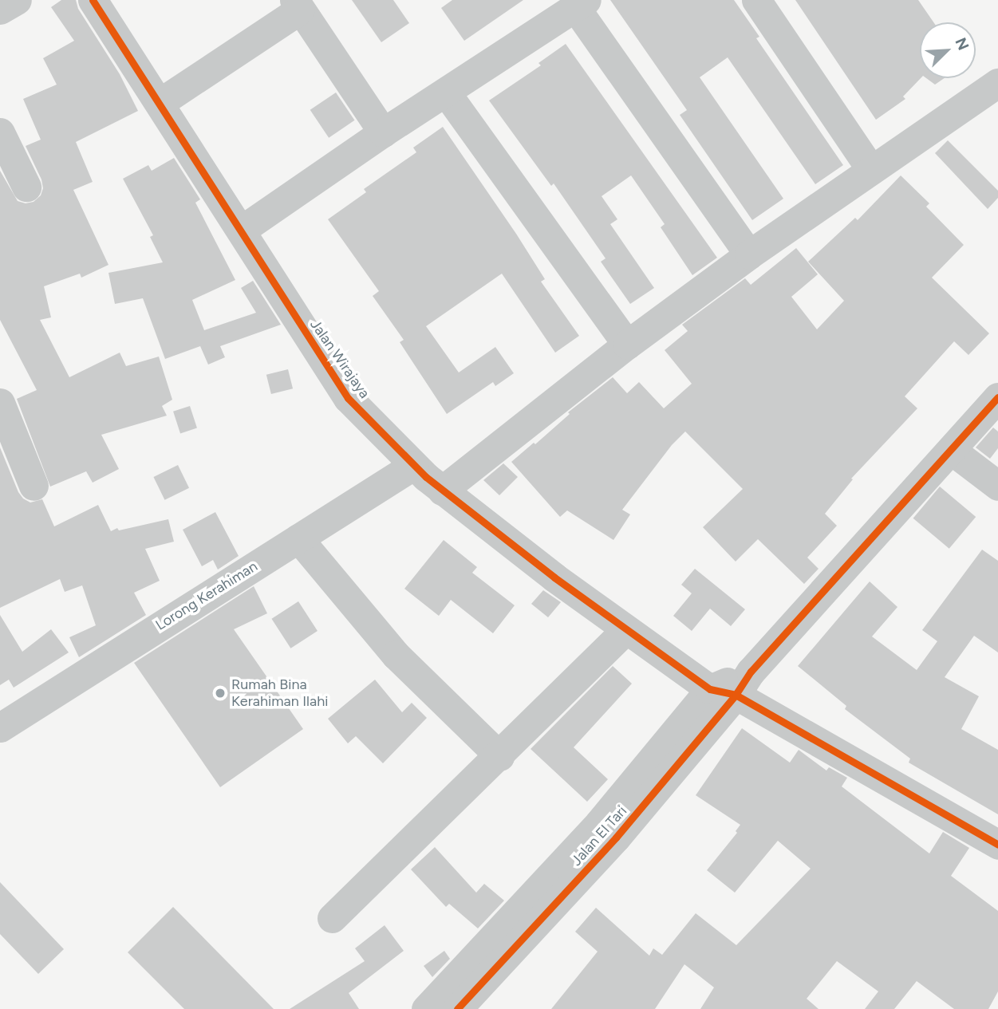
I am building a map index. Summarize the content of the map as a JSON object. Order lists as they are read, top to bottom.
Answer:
{
  "streets": {
    "street": ["Jalan Wirajaya", "Lorong Kerahiman", "Jalan El Tari"]
  },
  "crossings": [
    ["Jalan Wirajaya", "Lorong Kerahiman"],
    ["Jalan Wirajaya", "Jalan El Tari"]
  ],
  "places": ["Rumah Bina Kerahiman Ilahi"],
  "north": "top right"
}
